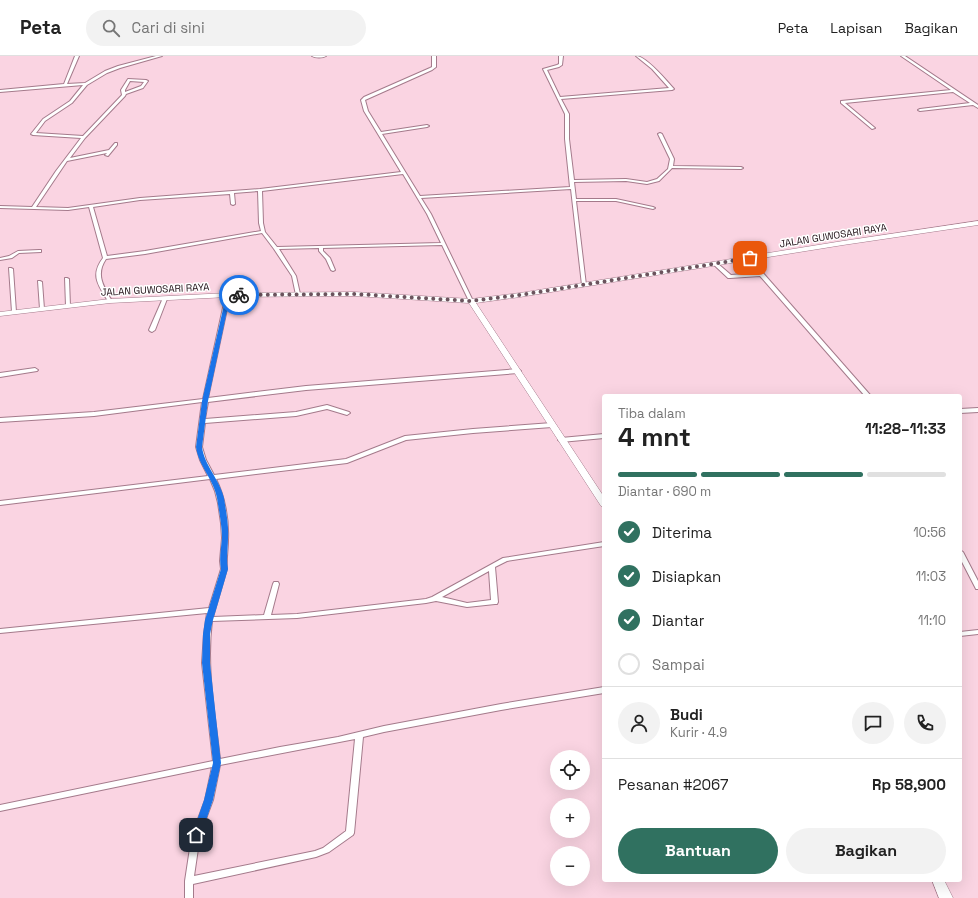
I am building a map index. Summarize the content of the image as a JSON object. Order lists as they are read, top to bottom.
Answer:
{
  "streets": {
    "street": ["JALAN GUWOSARI RAYA"]
  },
  "page": {
    "header": "Peta",
    "search": "Cari di sini",
    "nav": ["Peta", "Lapisan", "Bagikan"],
    "heading": ["4 mnt", "Tiba dalam", "11:28–11:33"],
    "panel": [
      "Budi",
      "Kurir · 4.9",
      "Pesanan #2067",
      "Rp 58,900"
    ],
    "bar": "Diantar · 690 m",
    "list": [
      ["Diterima", "10:56"],
      ["Disiapkan", "11:03"],
      ["Diantar", "11:10"],
      "Sampai"
    ],
    "map_buttons": ["+", "−"],
    "buttons": ["Bantuan", "Bagikan"]
  }
}
